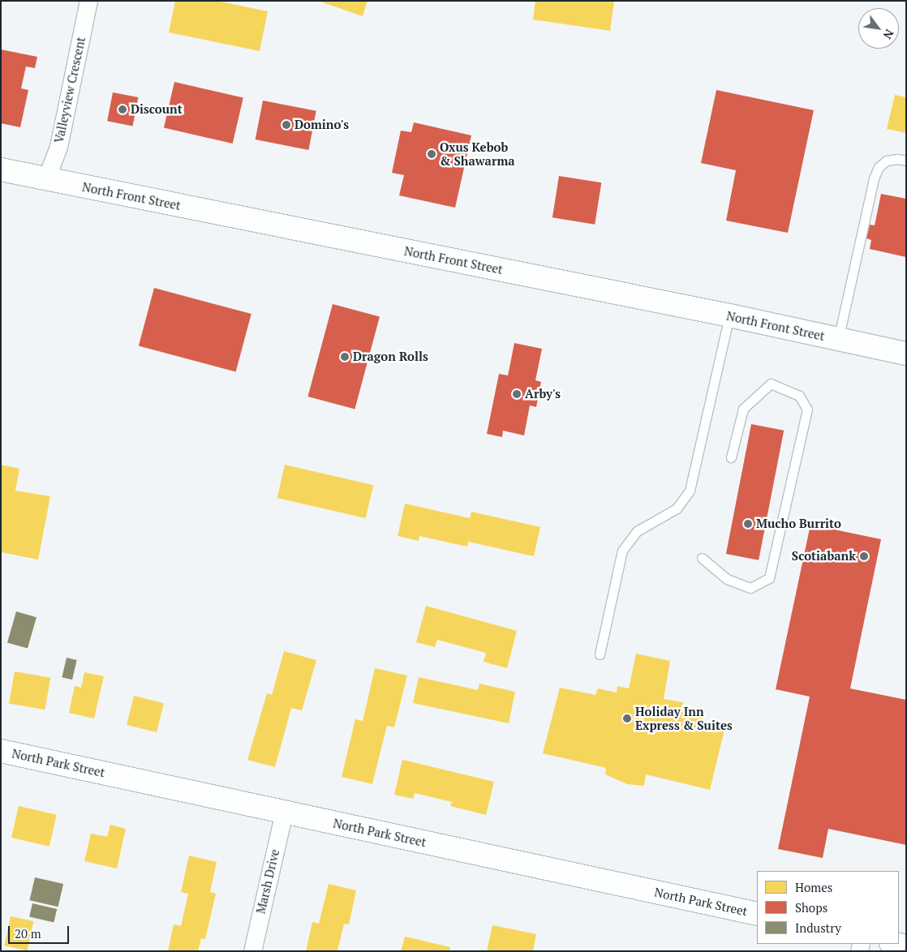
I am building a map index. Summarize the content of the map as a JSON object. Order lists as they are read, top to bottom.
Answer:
{
  "streets": {
    "main road": ["North Front Street", "North Park Street"],
    "street": ["Valleyview Crescent", "Marsh Drive"]
  },
  "crossings": [
    ["Valleyview Crescent", "North Front Street"],
    ["North Park Street", "Marsh Drive"]
  ],
  "places": [
    "Discount",
    "Domino's",
    "Oxus Kebob & Shawarma",
    "Dragon Rolls",
    "Arby's",
    "Mucho Burrito",
    "Scotiabank",
    "Holiday Inn Express & Suites"
  ],
  "legend": ["Homes", "Shops", "Industry"],
  "scale_bar": "20 m",
  "north": "bottom right"
}
